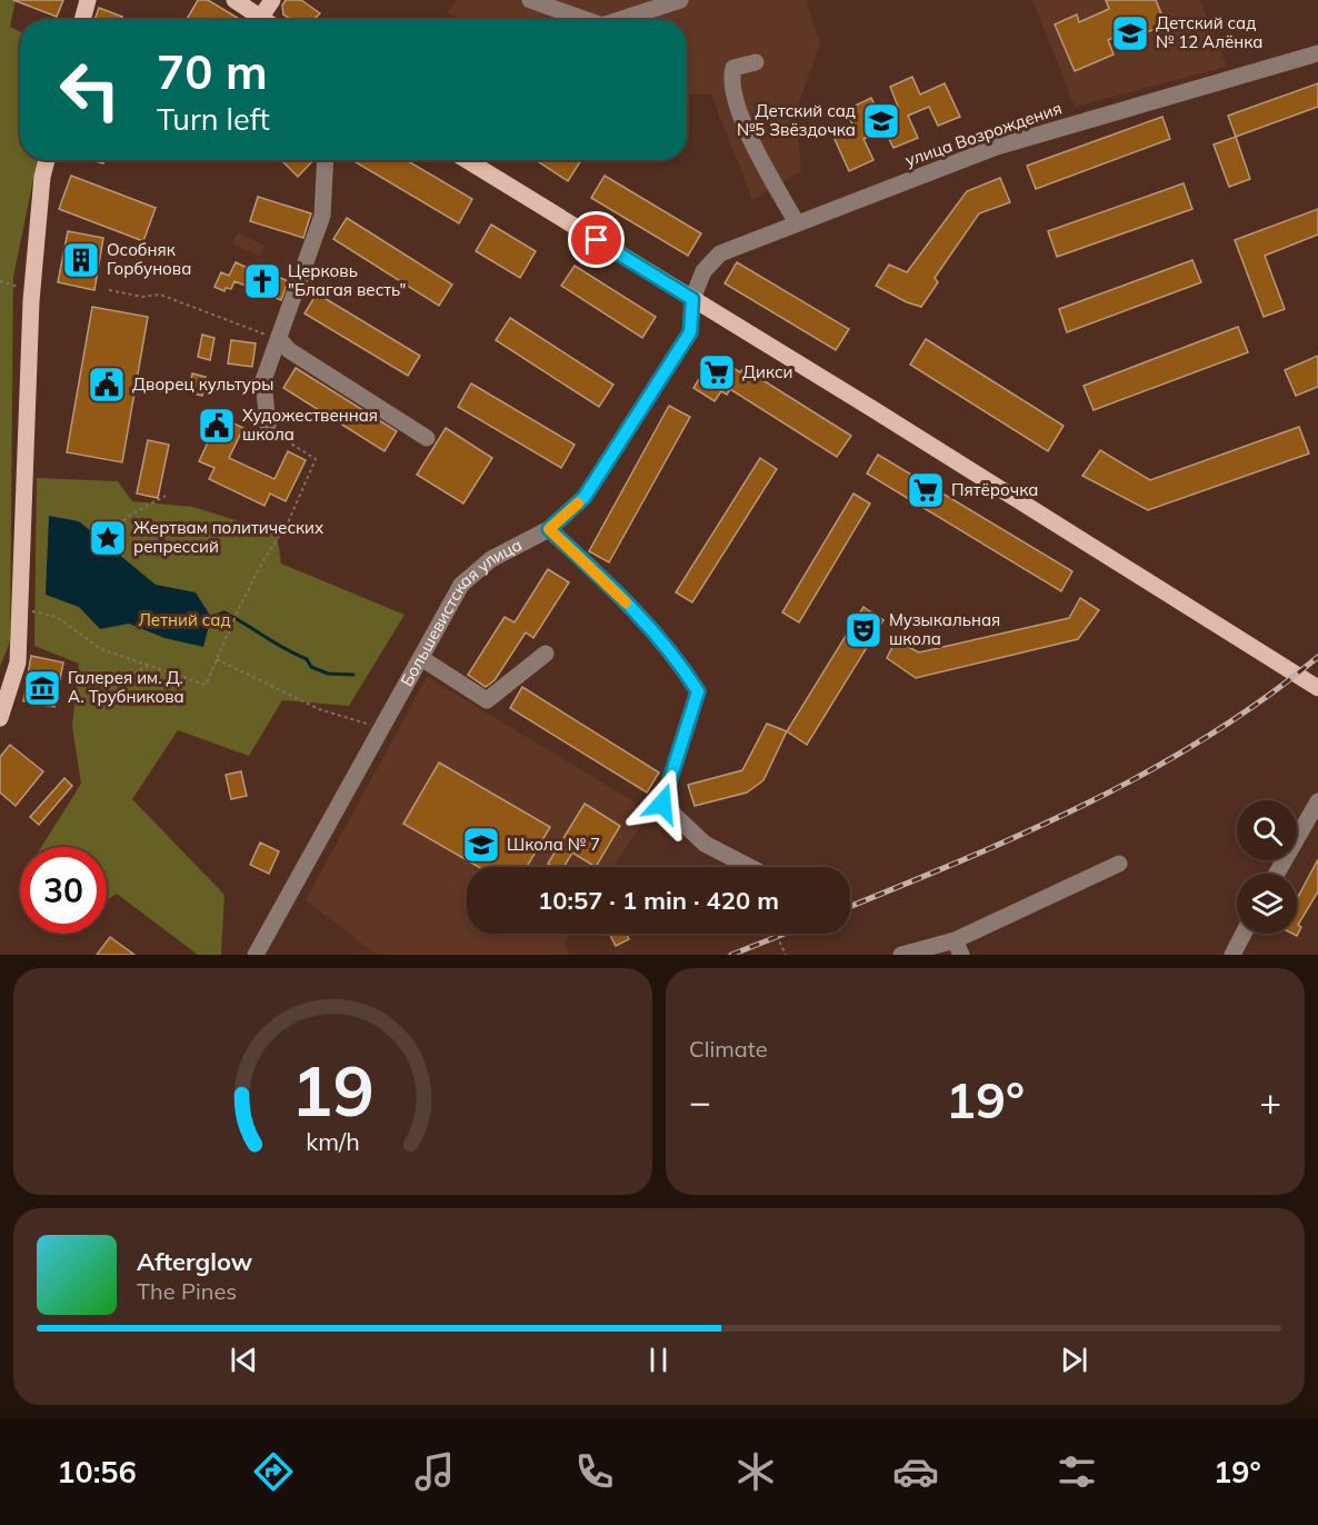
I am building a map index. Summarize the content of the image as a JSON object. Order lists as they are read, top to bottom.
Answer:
{
  "streets": {
    "street": ["улица Возрождения", "Большевистская улица"]
  },
  "crossings": [
    ["улица Возрождения", "Большевистская улица"]
  ],
  "parks": ["Летний сад"],
  "places": {
    "school or university": ["Детский сад № 12 Алёнка", "Детский сад №5 Звёздочка", "Школа № 7"],
    "building": ["Особняк Горбунова"],
    "church": ["Церковь \"Благая весть\""],
    "supermarket": ["Дикси", "Пятёрочка"],
    "public building": ["Дворец культуры", "Художественная школа"],
    "place": ["Жертвам политических репрессий"],
    "theatre": ["Музыкальная школа"],
    "museum": ["Галерея им. Д. А. Трубникова"]
  },
  "page": {
    "turn": ["70 m", "Turn left"],
    "limit": "30",
    "trip": "10:57 · 1 min · 420 m",
    "tile": "Climate",
    "heat": ["−", "19°", "+"],
    "song": ["Afterglow", "The Pines"],
    "tabs": ["10:56", "19°"],
    "gauge": ["19", "km/h"]
  }
}
